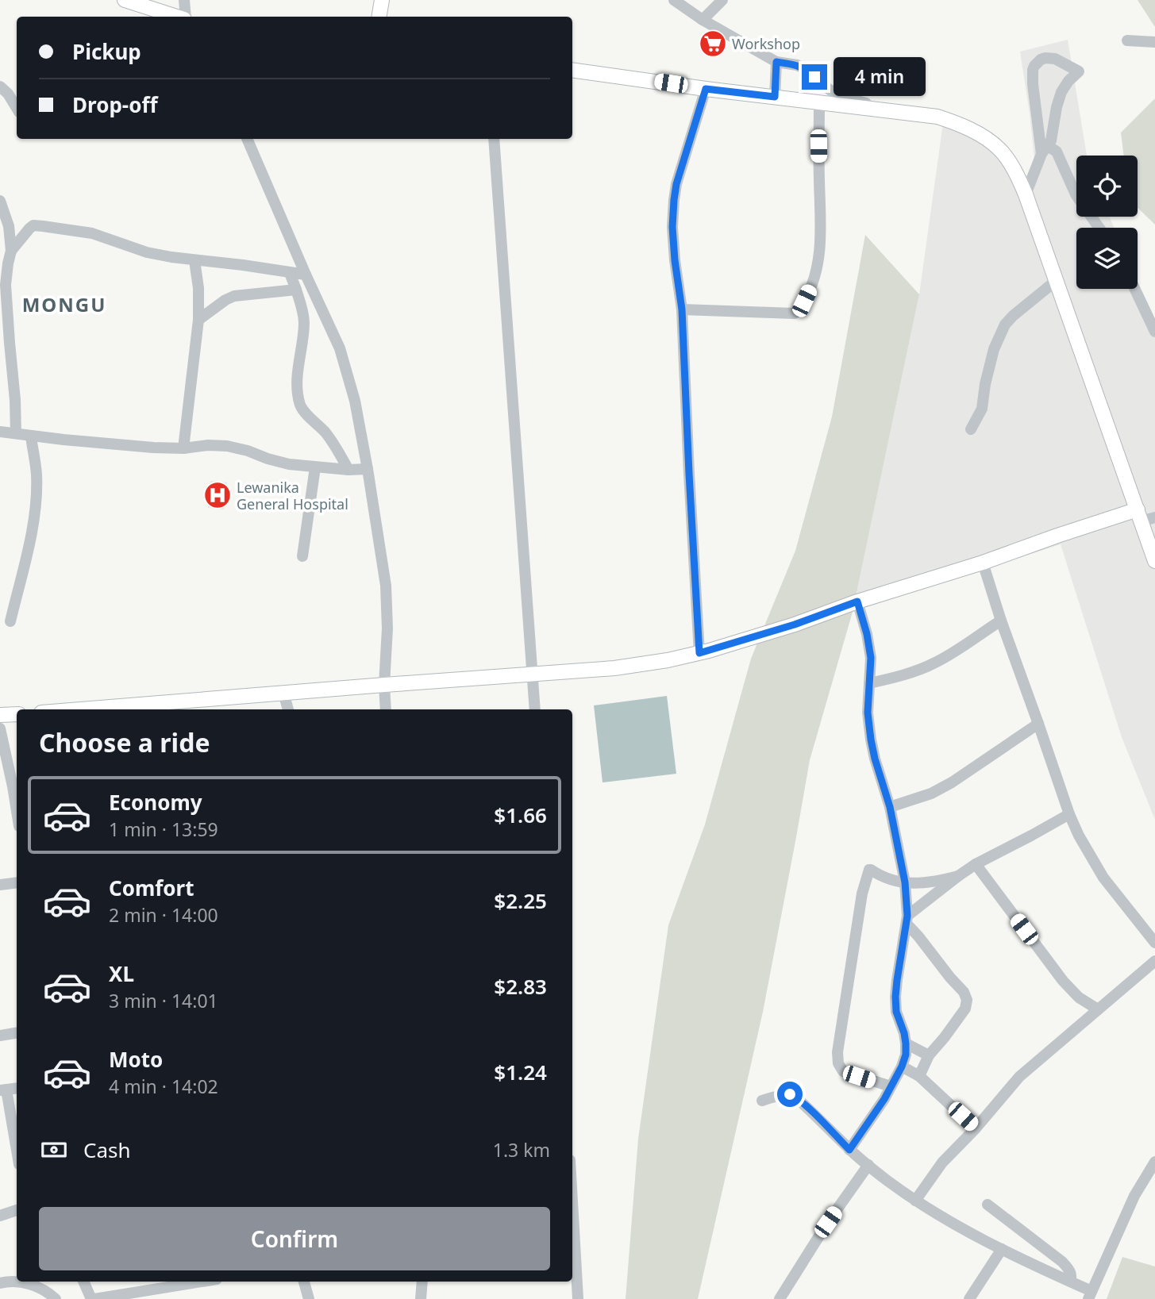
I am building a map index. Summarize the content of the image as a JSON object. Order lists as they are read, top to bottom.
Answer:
{
  "districts": ["MONGU"],
  "places": {
    "supermarket": ["Workshop"],
    "hospital": ["Lewanika General Hospital"]
  },
  "page": {
    "banner": ["Pickup", "Drop-off"],
    "bubble": "4 min",
    "heading": "Choose a ride",
    "list": [
      {
        "name": "Economy",
        "note": "1 min · 13:59",
        "value": "$1.66"
      },
      {
        "name": "Comfort",
        "note": "2 min · 14:00",
        "value": "$2.25"
      },
      {
        "name": "XL",
        "note": "3 min · 14:01",
        "value": "$2.83"
      },
      {
        "name": "Moto",
        "note": "4 min · 14:02",
        "value": "$1.24"
      }
    ],
    "pay": ["Cash", "1.3 km"],
    "buttons": "Confirm"
  }
}
